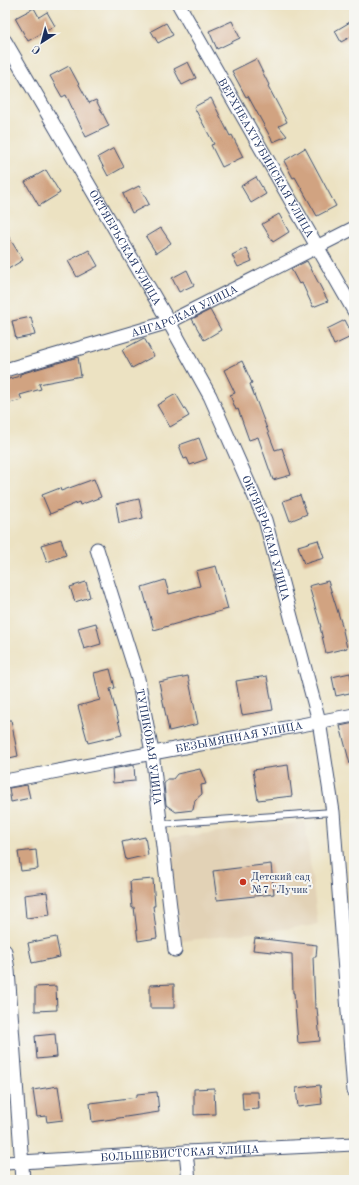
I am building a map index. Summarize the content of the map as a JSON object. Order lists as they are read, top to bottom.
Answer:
{
  "streets": {
    "street": [
      "ВЕРХНЕАХТУБИНСКАЯ УЛИЦА",
      "ОКТЯБРЬСКАЯ УЛИЦА",
      "АНГАРСКАЯ УЛИЦА",
      "БЕЗЫМЯННАЯ УЛИЦА",
      "ТУПИКОВАЯ УЛИЦА",
      "БОЛЬШЕВИСТСКАЯ УЛИЦА"
    ]
  },
  "crossings": [
    ["ВЕРХНЕАХТУБИНСКАЯ УЛИЦА", "АНГАРСКАЯ УЛИЦА"],
    ["ОКТЯБРЬСКАЯ УЛИЦА", "АНГАРСКАЯ УЛИЦА"],
    ["ОКТЯБРЬСКАЯ УЛИЦА", "БЕЗЫМЯННАЯ УЛИЦА"],
    ["БЕЗЫМЯННАЯ УЛИЦА", "ТУПИКОВАЯ УЛИЦА"]
  ],
  "places": ["Детский сад №7 \"Лучик\""],
  "north": "bottom left"
}
